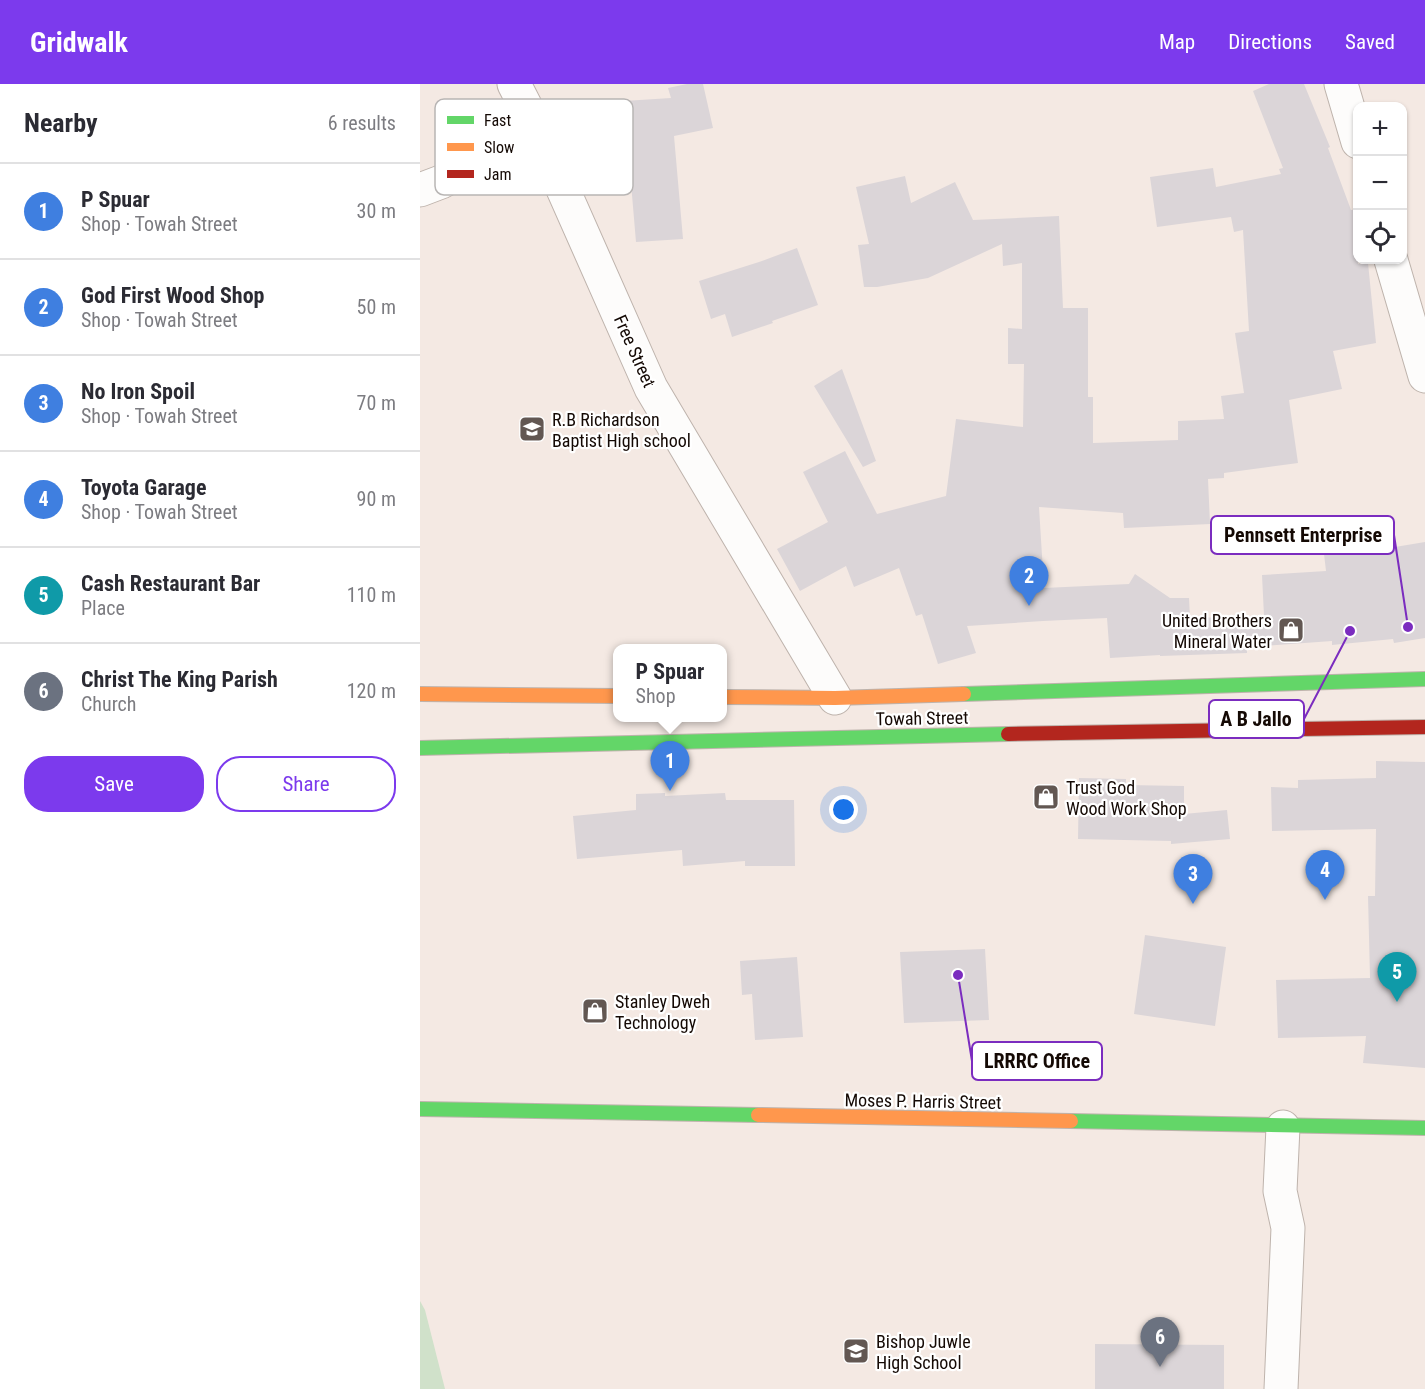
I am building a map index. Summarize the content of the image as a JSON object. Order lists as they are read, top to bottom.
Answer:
{
  "streets": {
    "main road": ["Towah Street", "Moses P. Harris Street"],
    "street": ["Free Street"]
  },
  "crossings": [
    ["Free Street", "Towah Street"]
  ],
  "places": {
    "school or university": ["R.B Richardson Baptist High school", "Bishop Juwle High School"],
    "other": ["Pennsett Enterprise", "A B Jallo", "LRRRC Office"],
    "shop": ["United Brothers Mineral Water", "Trust God Wood Work Shop", "Stanley Dweh Technology"]
  },
  "legend": ["Fast", "Slow", "Jam"],
  "page": {
    "header": "Gridwalk",
    "nav": ["Map", "Directions", "Saved"],
    "heading": ["Nearby", "6 results"],
    "map_buttons": ["+", "−"],
    "list": [
      {
        "mark": "1",
        "name": "P Spuar",
        "note": "Shop · Towah Street",
        "value": "30 m"
      },
      {
        "mark": "2",
        "name": "God First Wood Shop",
        "note": "Shop · Towah Street",
        "value": "50 m"
      },
      {
        "mark": "3",
        "name": "No Iron Spoil",
        "note": "Shop · Towah Street",
        "value": "70 m"
      },
      {
        "mark": "4",
        "name": "Toyota Garage",
        "note": "Shop · Towah Street",
        "value": "90 m"
      },
      {
        "mark": "5",
        "name": "Cash Restaurant Bar",
        "note": "Place",
        "value": "110 m"
      },
      {
        "mark": "6",
        "name": "Christ The King Parish",
        "note": "Church",
        "value": "120 m"
      }
    ],
    "pins": [
      "2",
      "1",
      "4",
      "3",
      "5",
      "6"
    ],
    "popup": ["P Spuar", "Shop"],
    "buttons": ["Save", "Share"]
  }
}
